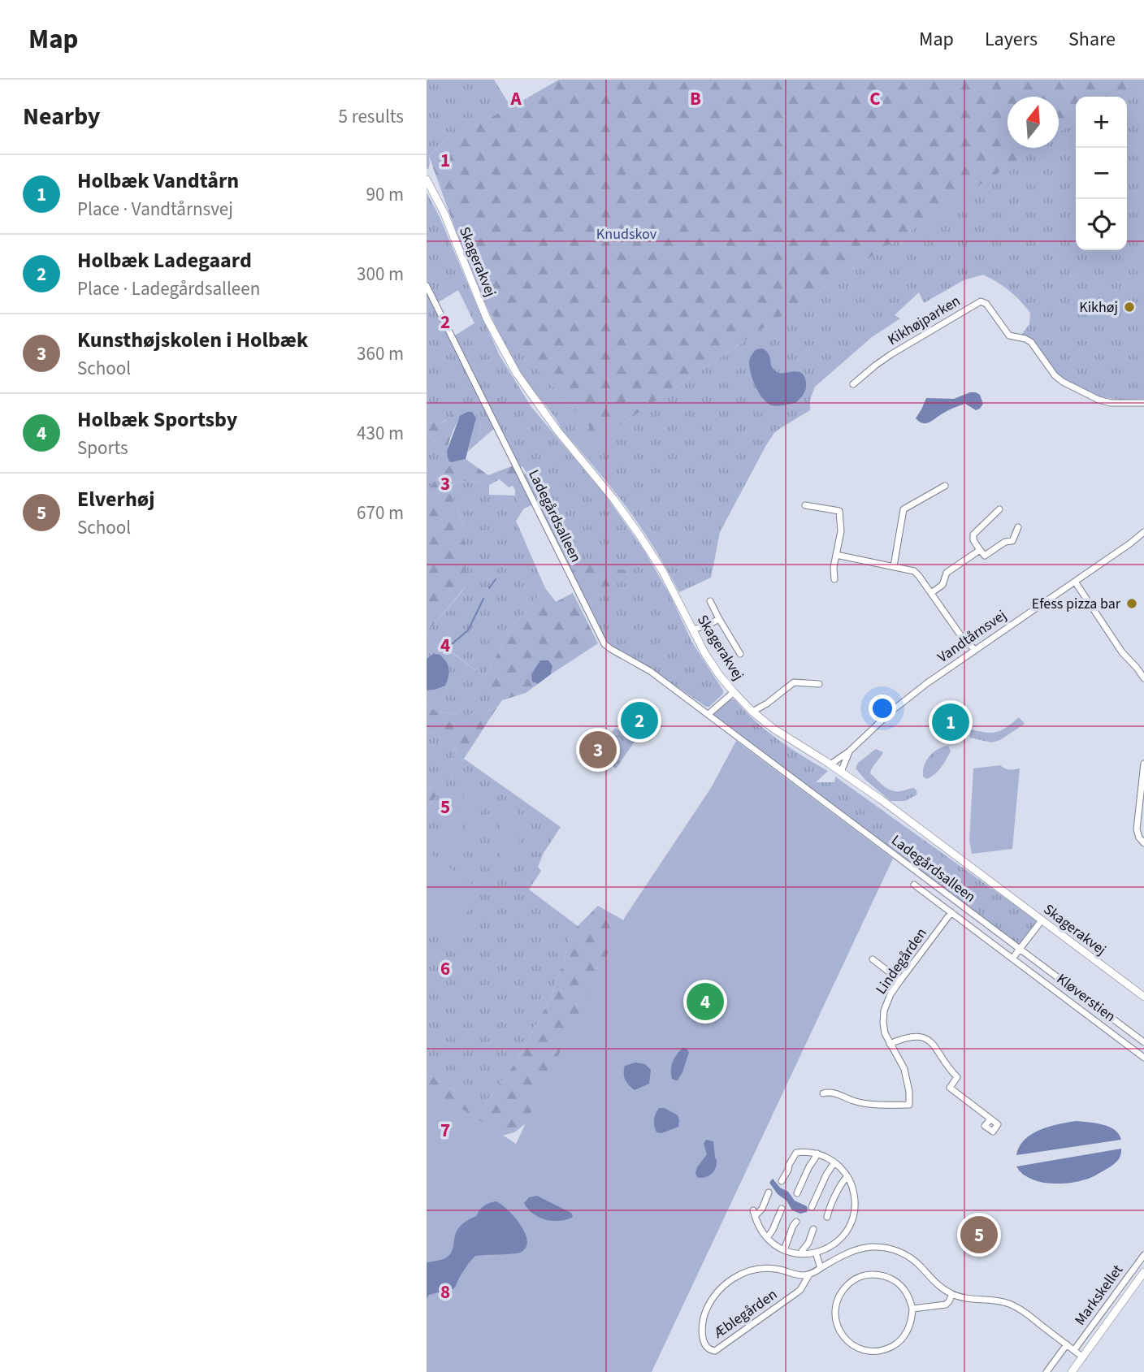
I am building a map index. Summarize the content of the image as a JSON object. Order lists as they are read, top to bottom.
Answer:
{
  "streets": {
    "street": [
      "Skagerakvej",
      "Kikhøjparken",
      "Ladegårdsalleen",
      "Vandtårnsvej",
      "Lindegården",
      "Kløverstien",
      "Markskellet",
      "Æblegården"
    ]
  },
  "crossings": [
    ["Skagerakvej", "Vandtårnsvej"],
    ["Lindegården", "Kløverstien"]
  ],
  "parks": ["Knudskov"],
  "places": ["Kikhøj", "Efess pizza bar"],
  "north": "top",
  "page": {
    "header": "Map",
    "nav": ["Map", "Layers", "Share"],
    "heading": ["Nearby", "5 results"],
    "map_buttons": ["+", "−"],
    "list": [
      {
        "mark": "1",
        "name": "Holbæk Vandtårn",
        "note": "Place · Vandtårnsvej",
        "value": "90 m"
      },
      {
        "mark": "2",
        "name": "Holbæk Ladegaard",
        "note": "Place · Ladegårdsalleen",
        "value": "300 m"
      },
      {
        "mark": "3",
        "name": "Kunsthøjskolen i Holbæk",
        "note": "School",
        "value": "360 m"
      },
      {
        "mark": "4",
        "name": "Holbæk Sportsby",
        "note": "Sports",
        "value": "430 m"
      },
      {
        "mark": "5",
        "name": "Elverhøj",
        "note": "School",
        "value": "670 m"
      }
    ],
    "pins": [
      "2",
      "1",
      "3",
      "4",
      "5"
    ]
  },
  "grid": {
    "columns": ["A", "B", "C"],
    "rows": [
      "1",
      "2",
      "3",
      "4",
      "5",
      "6",
      "7",
      "8"
    ]
  }
}
